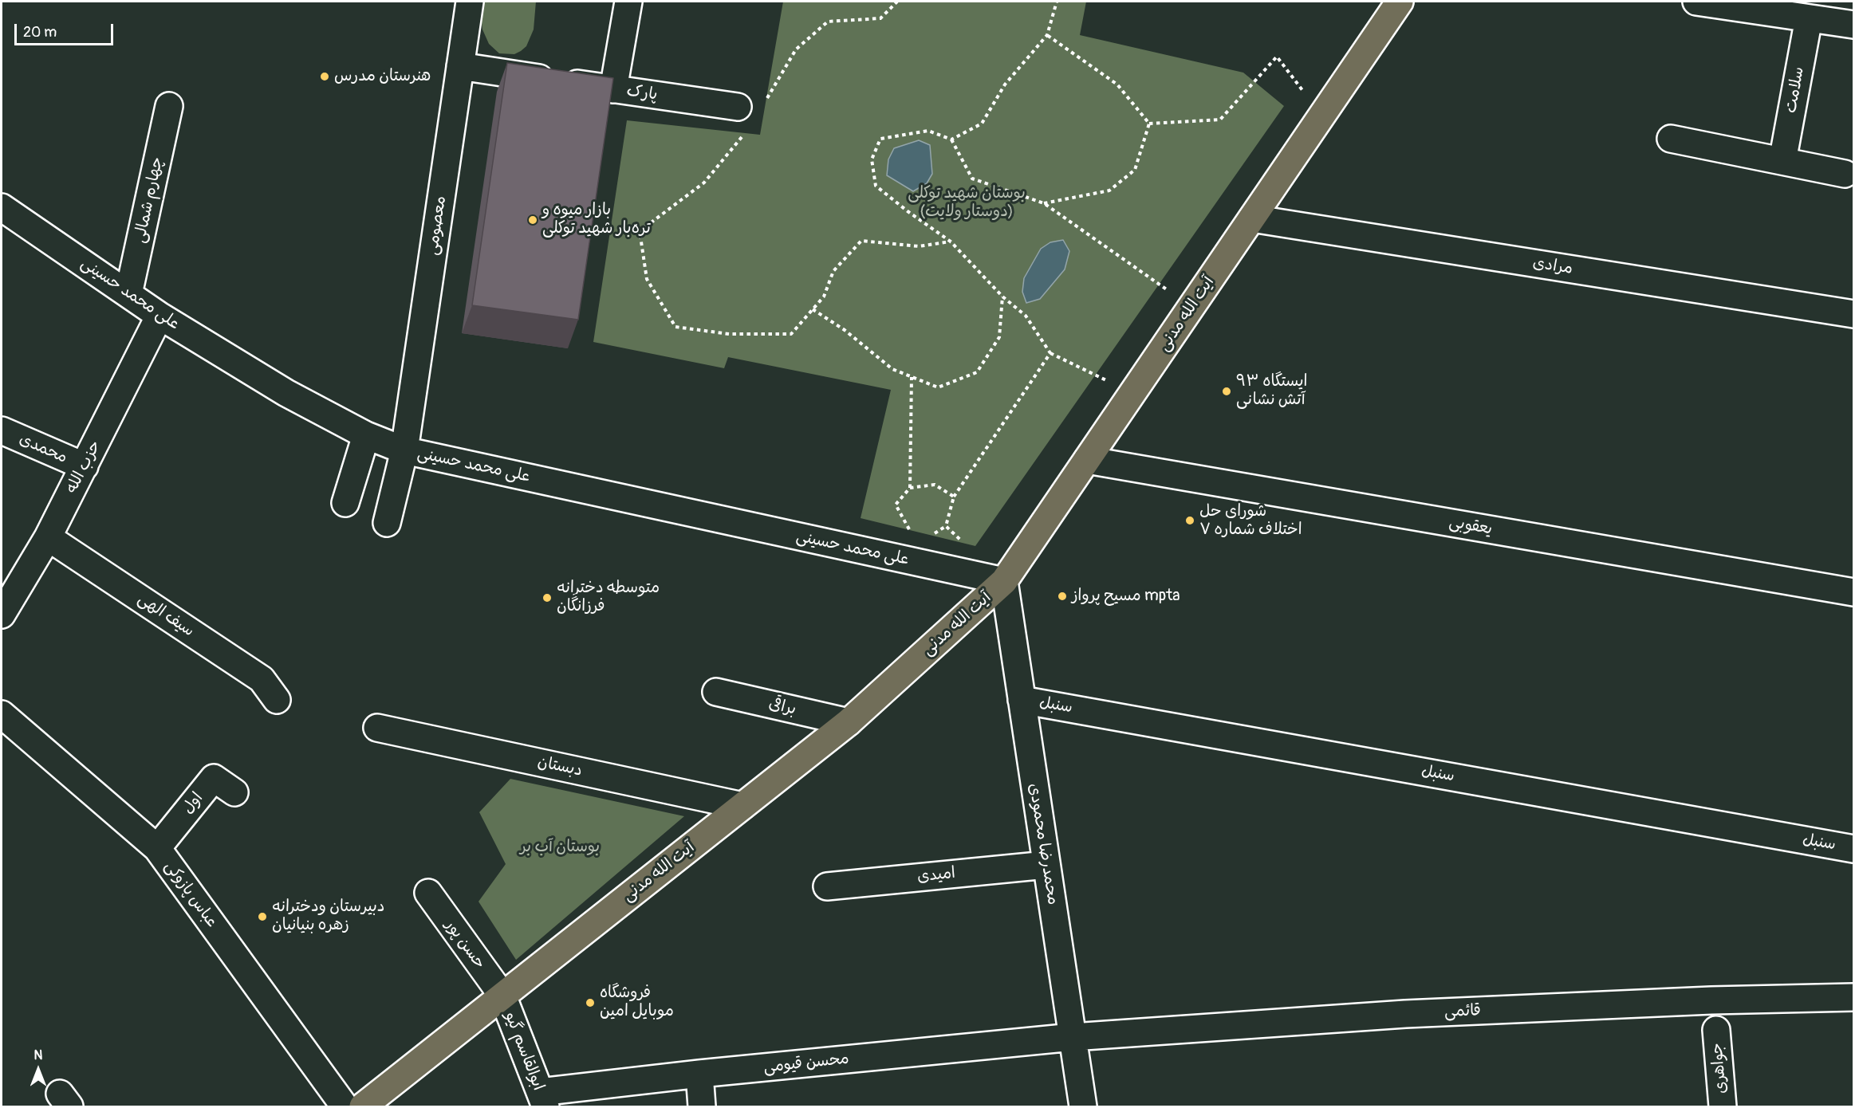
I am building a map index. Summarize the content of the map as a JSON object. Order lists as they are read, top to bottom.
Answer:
{
  "streets": {
    "main road": ["آیت الله مدنی"],
    "street": [
      "سلامت",
      "پارک",
      "چهارم شمالی",
      "معصومی",
      "مرادی",
      "علی محمد حسینی",
      "محمدی",
      "حزب الله",
      "یعقوبی",
      "سیف الهی",
      "سنبل",
      "براقی",
      "دبستان",
      "اول",
      "محمدرضا محمودی",
      "امیدی",
      "عباس پازوکی",
      "حسن پور",
      "قائمی",
      "ابوالقاسم گیو",
      "محسن قیومی",
      "جواهری"
    ]
  },
  "crossings": [
    ["پارک", "معصومی"],
    ["چهارم شمالی", "علی محمد حسینی"],
    ["معصومی", "علی محمد حسینی"],
    ["مرادی", "آیت الله مدنی"],
    ["علی محمد حسینی", "آیت الله مدنی"],
    ["علی محمد حسینی", "حزب الله"],
    ["علی محمد حسینی", "محمدرضا محمودی"],
    ["آیت الله مدنی", "یعقوبی"],
    ["آیت الله مدنی", "براقی"],
    ["آیت الله مدنی", "دبستان"],
    ["آیت الله مدنی", "محمدرضا محمودی"],
    ["آیت الله مدنی", "حسن پور"],
    ["آیت الله مدنی", "ابوالقاسم گیو"],
    ["محمدی", "حزب الله"],
    ["حزب الله", "سیف الهی"],
    ["سنبل", "محمدرضا محمودی"],
    ["اول", "عباس پازوکی"],
    ["محمدرضا محمودی", "امیدی"],
    ["محمدرضا محمودی", "قائمی"],
    ["محمدرضا محمودی", "محسن قیومی"],
    ["حسن پور", "ابوالقاسم گیو"],
    ["قائمی", "محسن قیومی"],
    ["ابوالقاسم گیو", "محسن قیومی"]
  ],
  "parks": ["بوستان شهید توکلی (دوستار ولایت)", "بوستان آب بر"],
  "places": [
    "هنرستان مدرس",
    "بازار میوه و تره‌بار شهید توکلی",
    "ایستگاه ۹۳ آتش نشانی",
    "شورای حل اختلاف شماره ۷",
    "مسیح پرواز mpta",
    "متوسطه دخترانه فرزانگان",
    "دبیرستان ودخترانه زهره بنیانیان",
    "فروشگاه موبایل امین"
  ],
  "scale_bar": "20 m",
  "north": "top"
}
